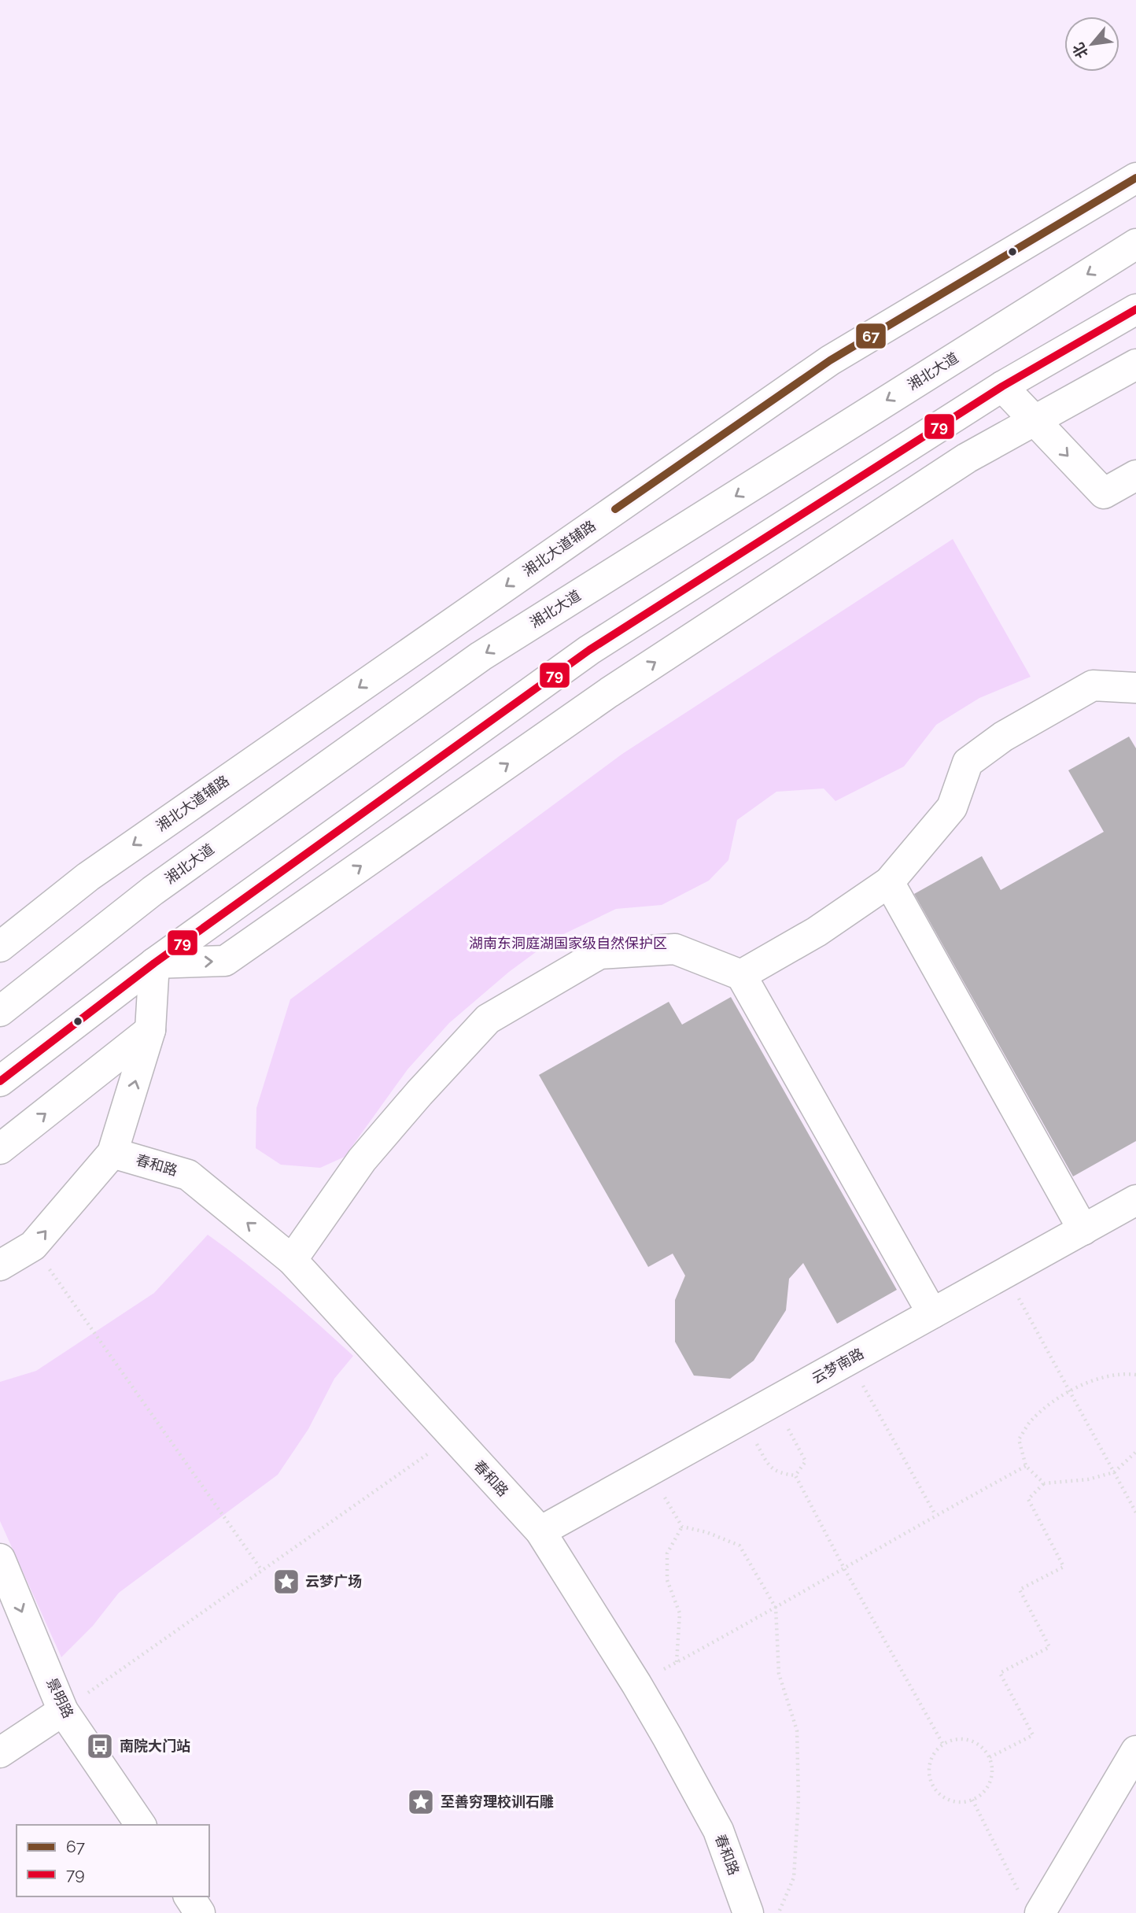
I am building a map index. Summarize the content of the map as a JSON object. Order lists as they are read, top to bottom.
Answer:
{
  "streets": {
    "main road": [
      "湘北大道",
      "湘北大道辅路",
      "春和路",
      "云梦南路",
      "景明路"
    ]
  },
  "crossings": [
    ["春和路", "云梦南路"]
  ],
  "one_way": ["景明路"],
  "parks": ["湖南东洞庭湖国家级自然保护区"],
  "places": {
    "place": ["云梦广场", "至善穷理校训石雕"],
    "bus stop": ["南院大门站"]
  },
  "lines": ["transit line 67", "transit line 79"],
  "legend": ["67", "79"],
  "north": "bottom left"
}
